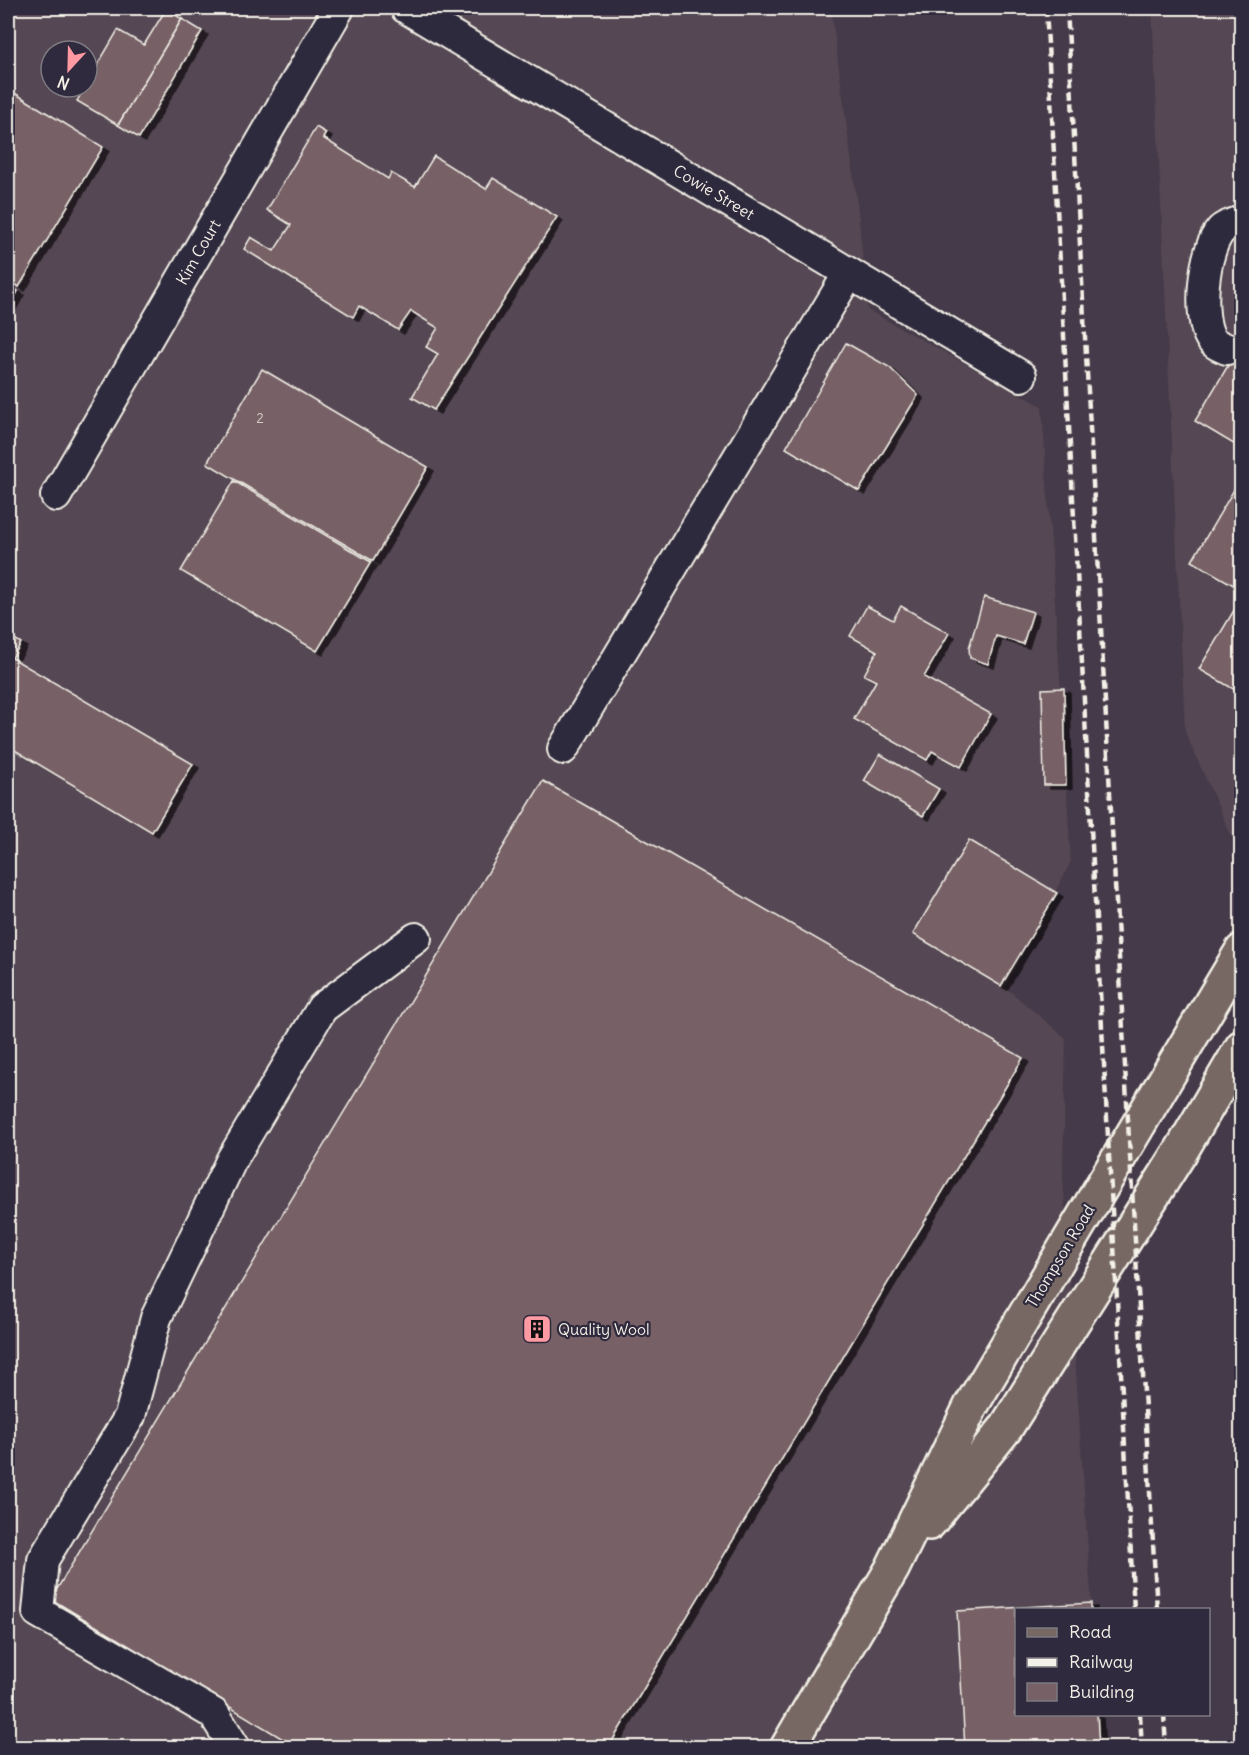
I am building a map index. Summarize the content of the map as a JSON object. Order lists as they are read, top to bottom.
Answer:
{
  "streets": {
    "main road": ["Thompson Road"],
    "street": ["Cowie Street", "Kim Court"]
  },
  "places": {
    "building": ["Quality Wool"]
  },
  "house_numbers": ["2"],
  "legend": ["Road", "Railway", "Building"],
  "north": "bottom"
}
